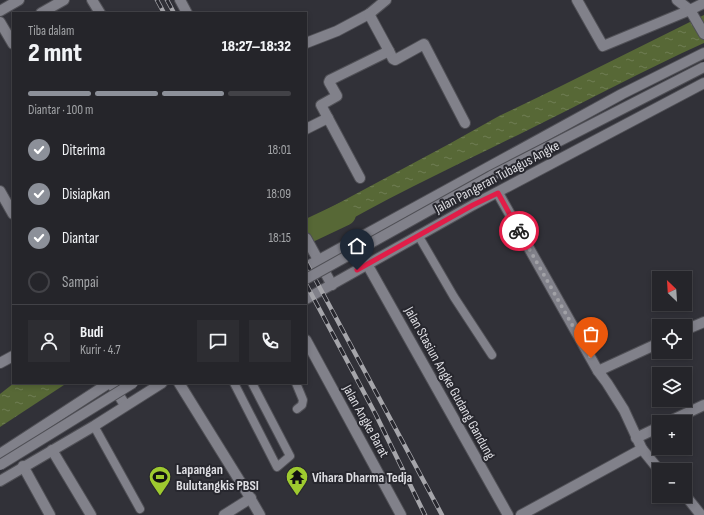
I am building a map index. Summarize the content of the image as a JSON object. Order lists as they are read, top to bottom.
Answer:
{
  "streets": {
    "street": ["Jalan Pangeran Tubagus Angke", "Jalan Stasiun Angke Gudang Gandung", "Jalan Angke Barat"]
  },
  "crossings": [
    ["Jalan Pangeran Tubagus Angke", "Jalan Stasiun Angke Gudang Gandung"]
  ],
  "places": {
    "sports": ["Lapangan Bulutangkis PBSI"],
    "temple": ["Vihara Dharma Tedja"]
  },
  "north": "top left",
  "page": {
    "heading": ["2 mnt", "Tiba dalam", "18:27–18:32"],
    "panel": ["Budi", "Kurir · 4.7"],
    "bar": "Diantar · 100 m",
    "list": [
      ["Diterima", "18:01"],
      ["Disiapkan", "18:09"],
      ["Diantar", "18:15"],
      "Sampai"
    ],
    "map_buttons": ["+", "−"]
  }
}
